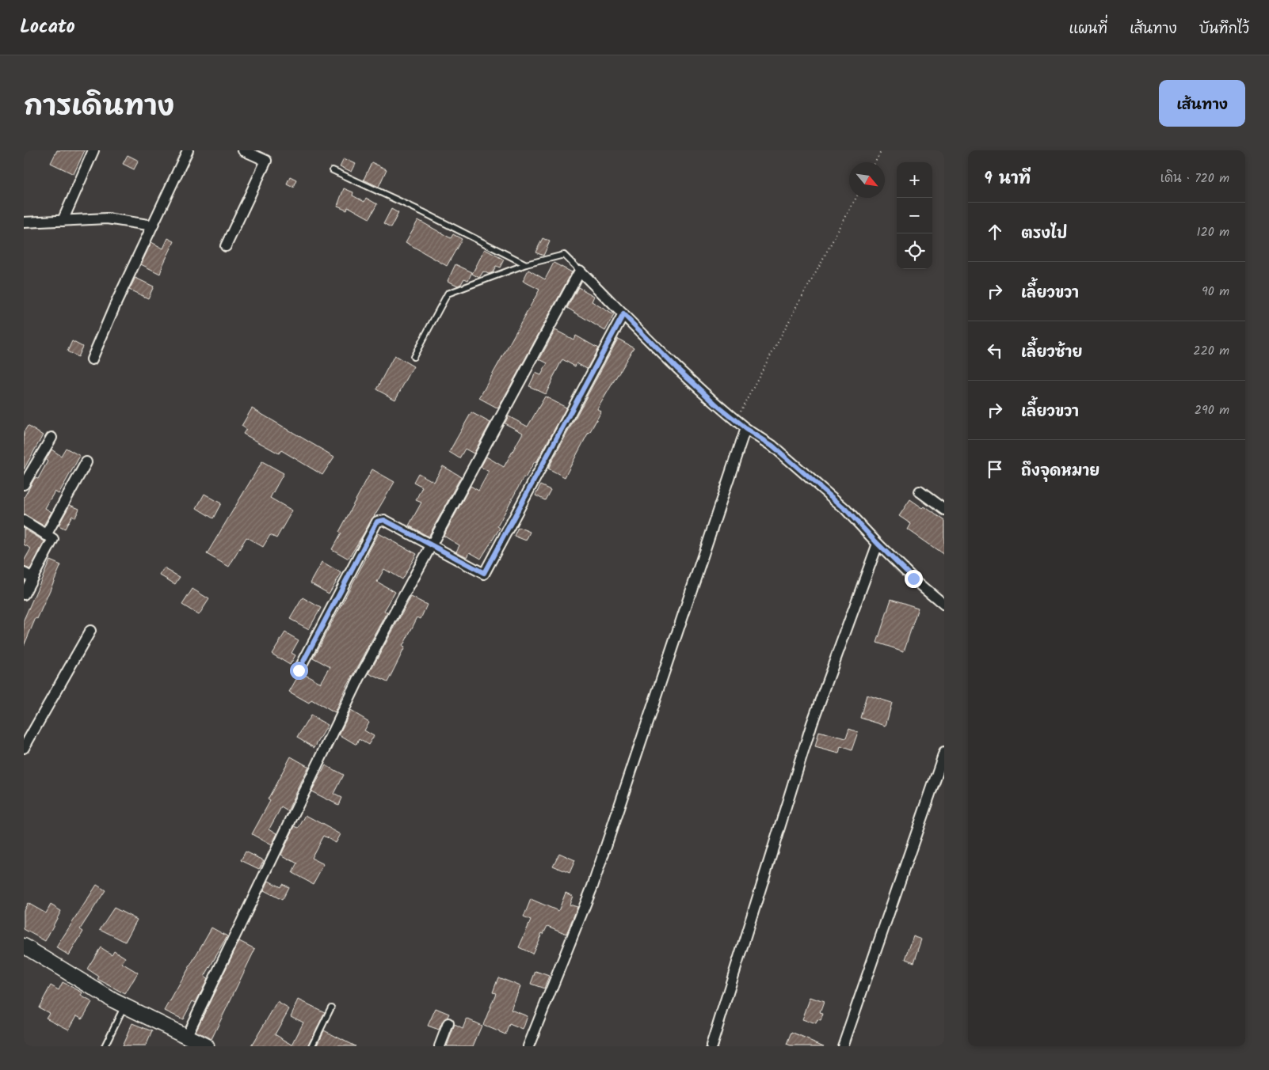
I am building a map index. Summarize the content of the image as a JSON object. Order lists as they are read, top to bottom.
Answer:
{
  "north": "bottom right",
  "page": {
    "header": "Locato",
    "nav": ["แผนที่", "เส้นทาง", "บันทึกไว้"],
    "title": "การเดินทาง",
    "buttons": "เส้นทาง",
    "heading": ["9 นาที", "เดิน · 720 m"],
    "map_buttons": ["+", "−"],
    "list": [
      ["ตรงไป", "120 m"],
      ["เลี้ยวขวา", "90 m"],
      ["เลี้ยวซ้าย", "220 m"],
      ["เลี้ยวขวา", "290 m"],
      "ถึงจุดหมาย"
    ]
  }
}
